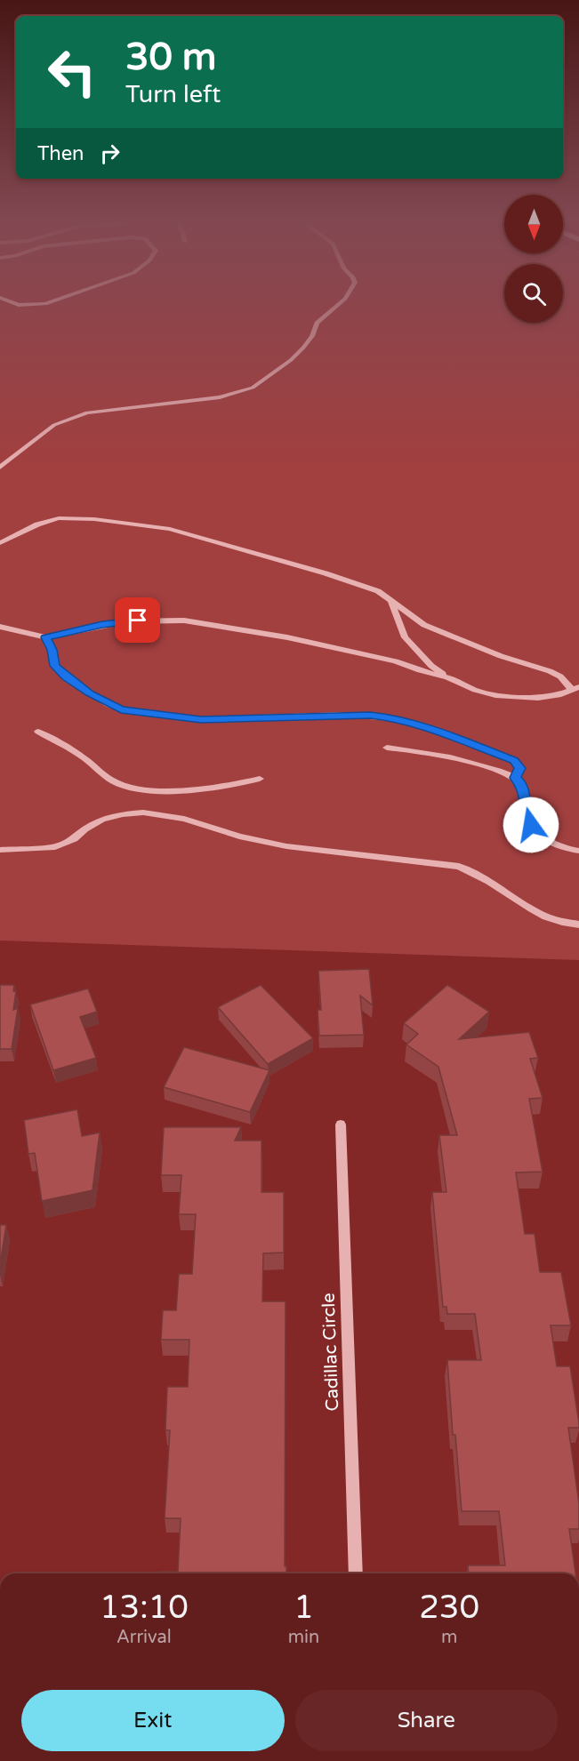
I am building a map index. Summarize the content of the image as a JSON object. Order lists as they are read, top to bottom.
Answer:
{
  "streets": {
    "street": ["Cadillac Circle"]
  },
  "north": "bottom",
  "page": {
    "turn": ["30 m", "Turn left"],
    "then": "Then",
    "eta": [
      "13:10",
      "Arrival",
      "1",
      "min",
      "230",
      "m"
    ],
    "buttons": ["Exit", "Share"]
  }
}
